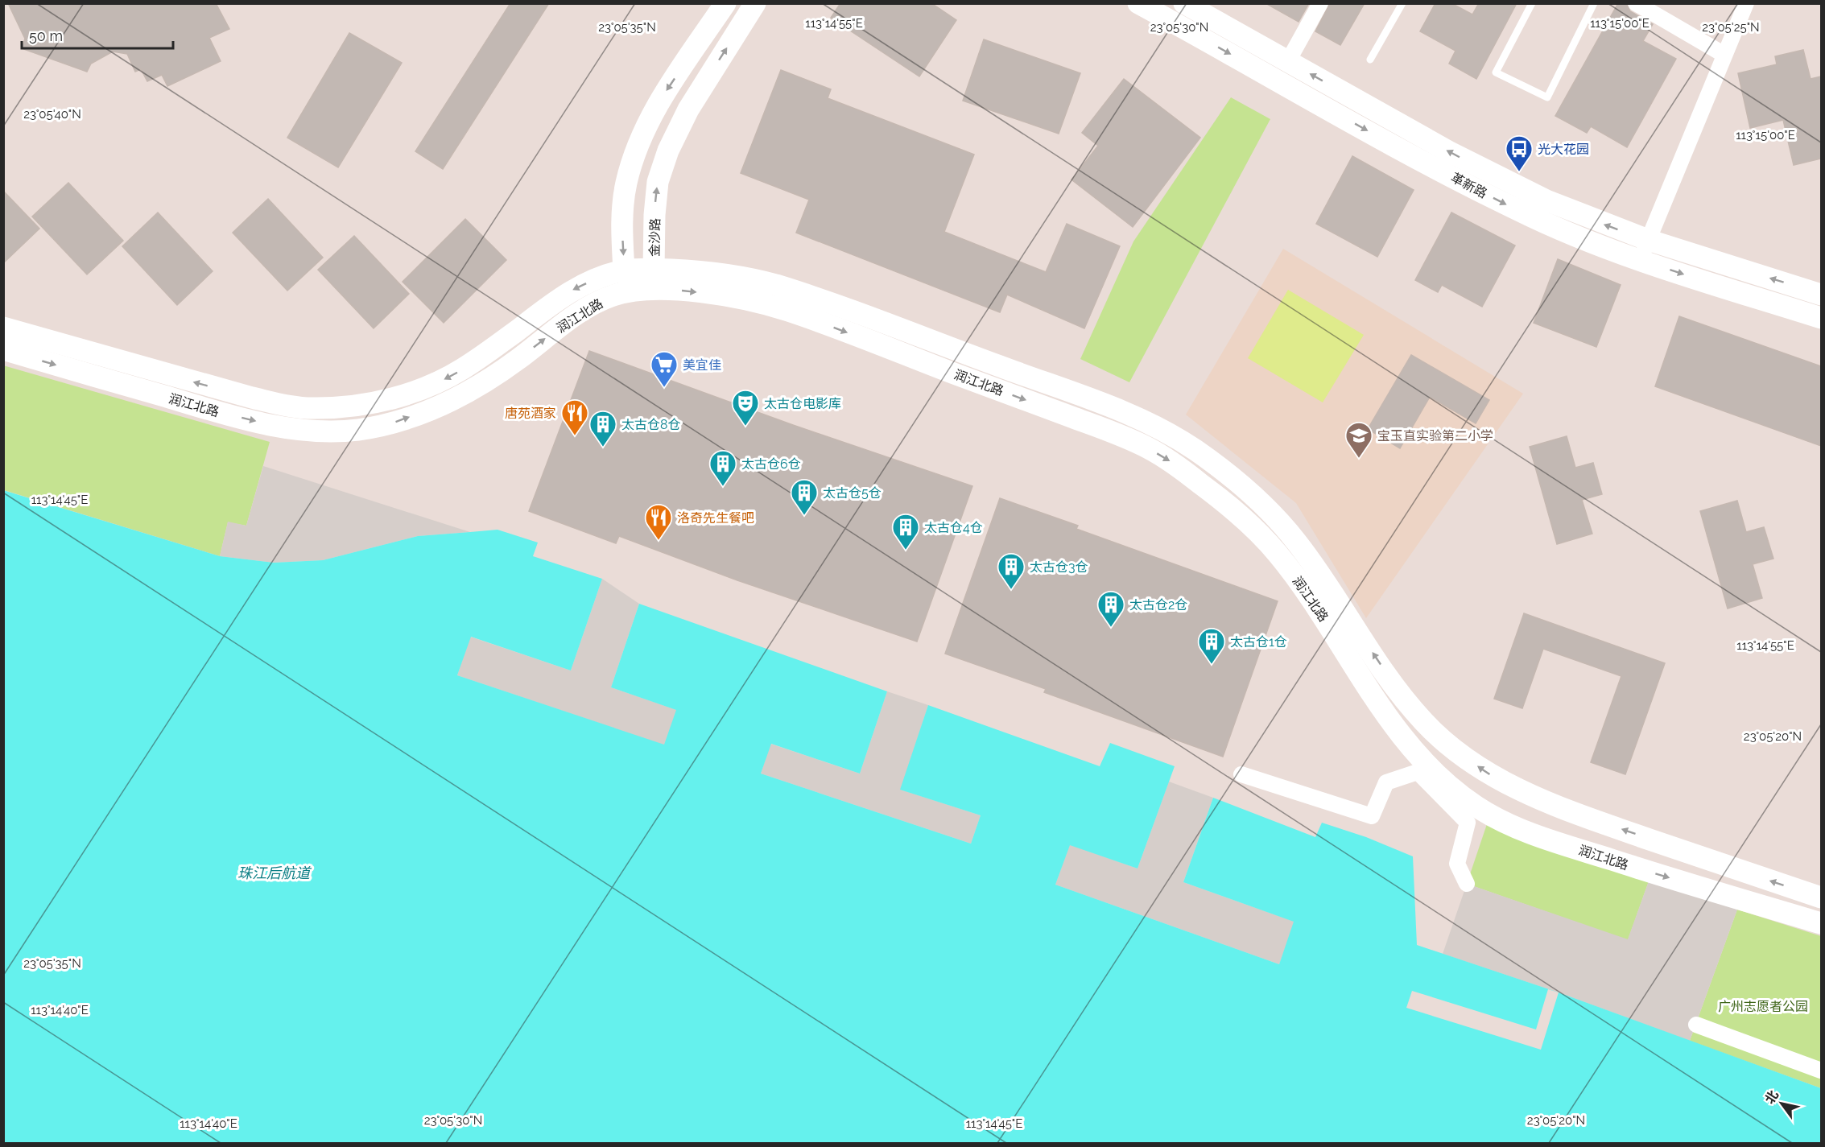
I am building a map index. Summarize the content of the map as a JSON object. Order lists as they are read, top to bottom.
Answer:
{
  "streets": {
    "street": ["革新路", "金沙路", "润江北路"]
  },
  "crossings": [
    ["金沙路", "润江北路"]
  ],
  "water": ["珠江后航道"],
  "parks": ["广州志愿者公园"],
  "places": {
    "bus stop": ["光大花园"],
    "supermarket": ["美宜佳"],
    "theatre": ["太古仓电影库"],
    "restaurant": ["唐苑酒家", "洛奇先生餐吧"],
    "building": [
      "太古仓8仓",
      "太古仓6仓",
      "太古仓5仓",
      "太古仓4仓",
      "太古仓3仓",
      "太古仓2仓",
      "太古仓1仓"
    ],
    "school or university": ["宝玉直实验第二小学"]
  },
  "scale_bar": "50 m",
  "north": "top left",
  "coordinates": [
    "113°14'55\"E",
    "113°15'00\"E",
    "23°05'35\"N",
    "23°05'30\"N",
    "23°05'25\"N",
    "23°05'40\"N",
    "113°14'45\"E",
    "23°05'20\"N",
    "113°14'40\"E"
  ]
}
